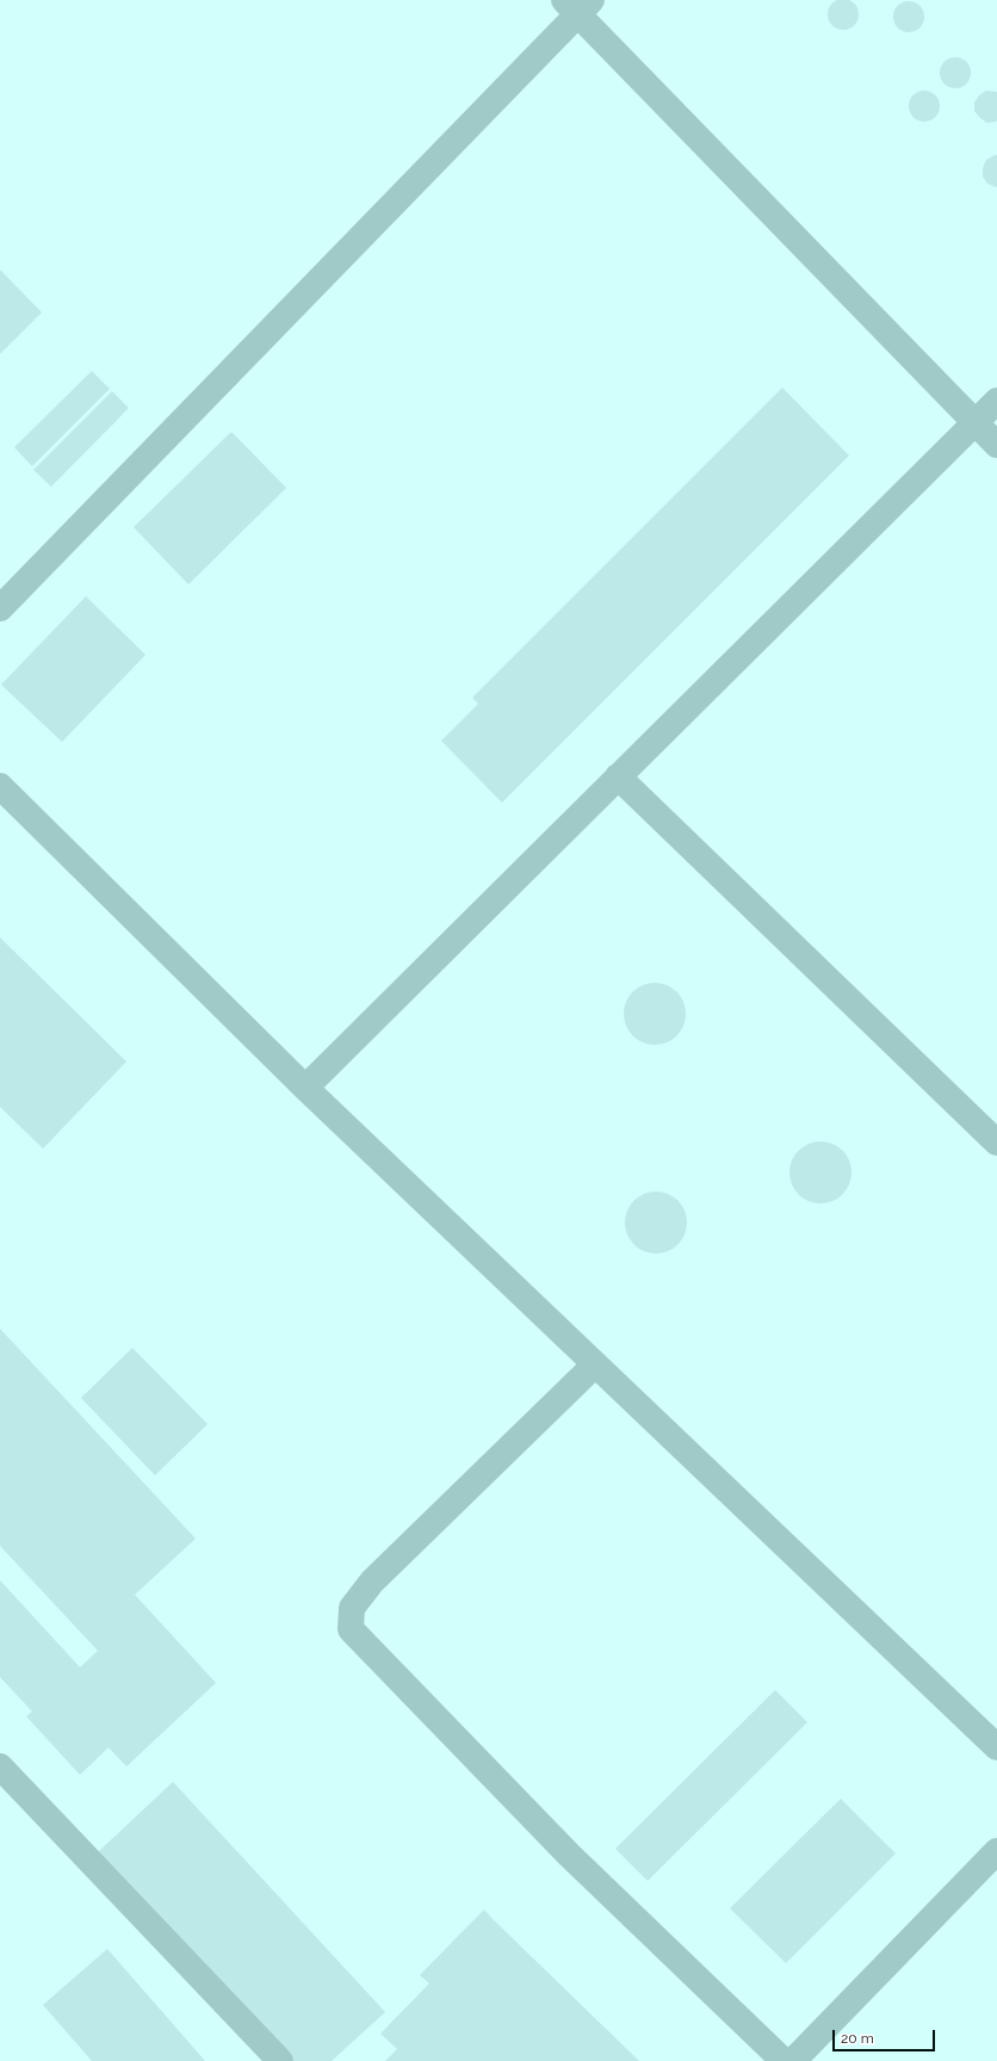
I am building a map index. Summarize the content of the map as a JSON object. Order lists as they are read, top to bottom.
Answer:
{
  "scale_bar": "20 m"
}
